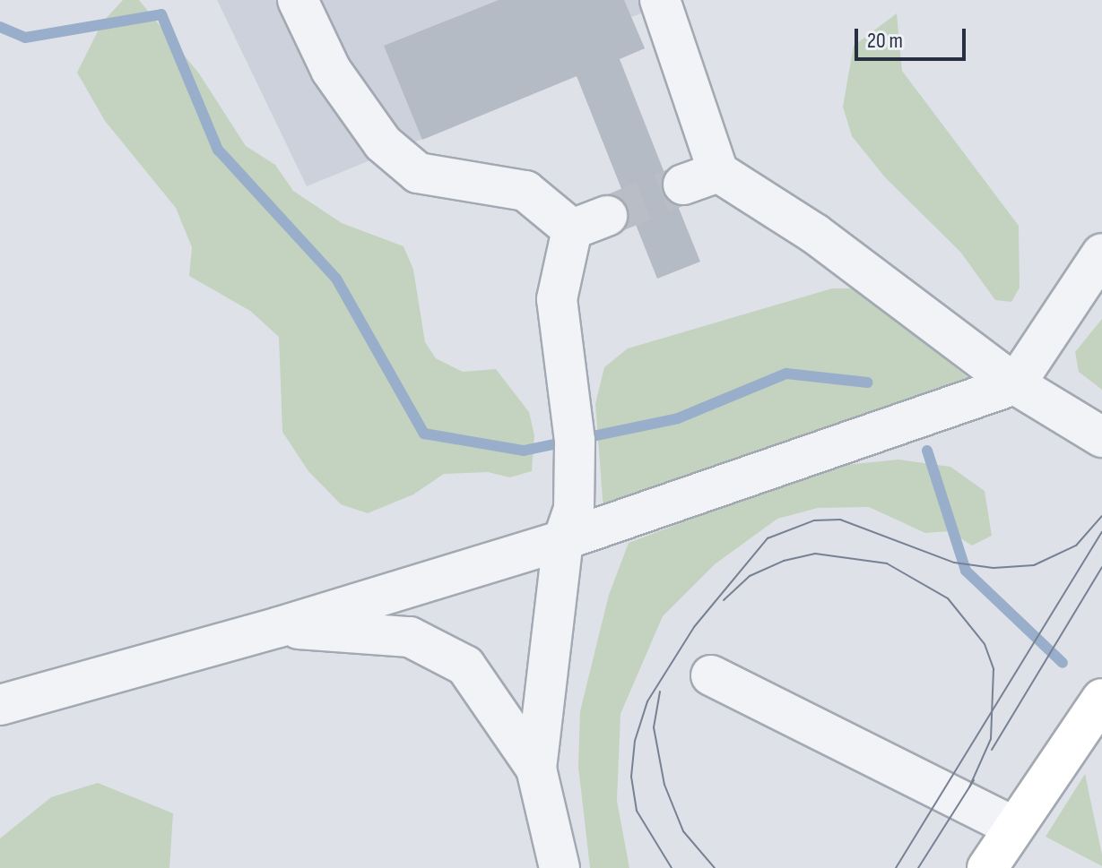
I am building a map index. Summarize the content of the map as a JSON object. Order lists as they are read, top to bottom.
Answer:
{
  "scale_bar": "20 m"
}
